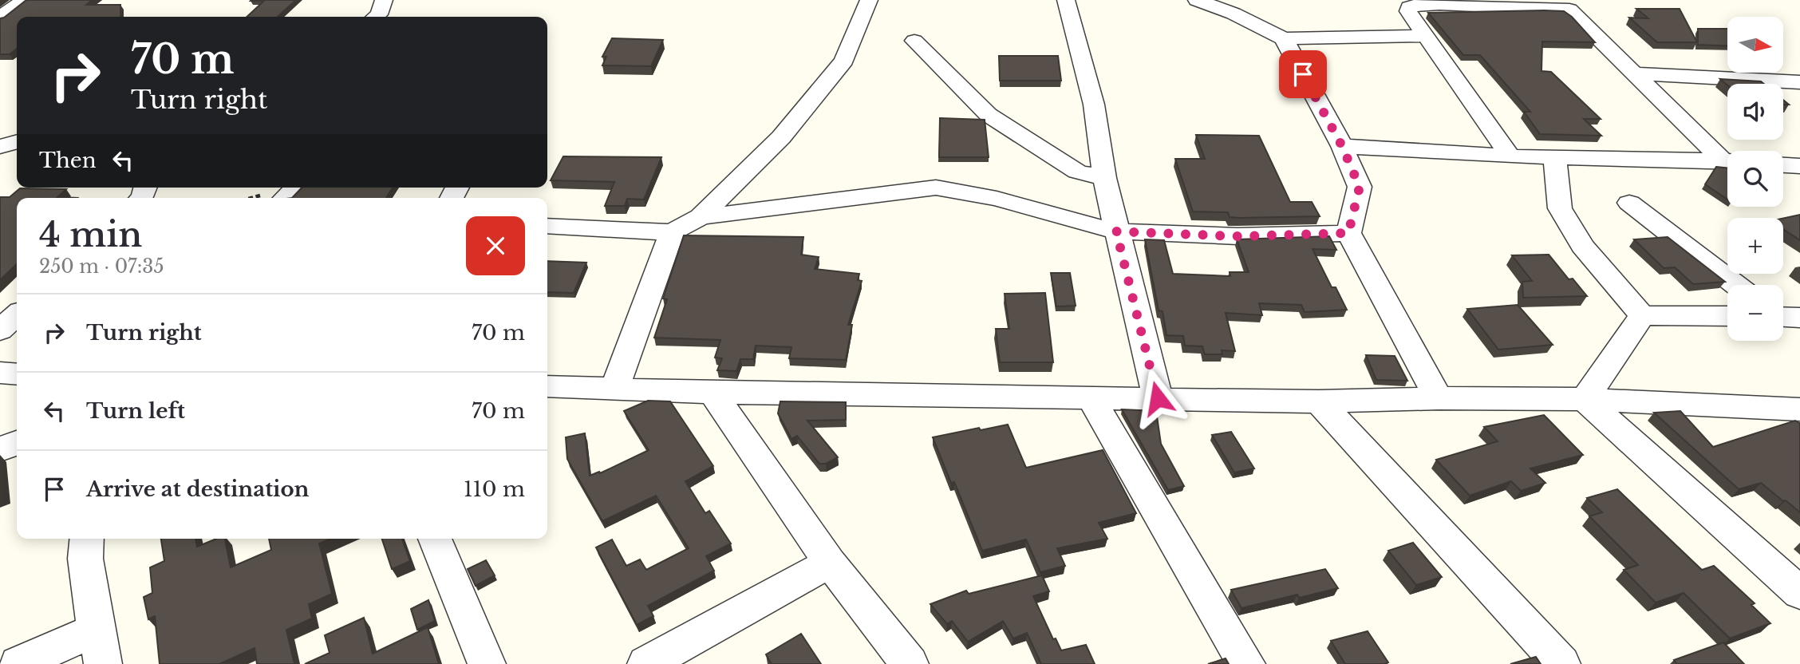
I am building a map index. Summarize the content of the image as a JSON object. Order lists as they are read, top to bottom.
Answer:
{
  "north": "right",
  "page": {
    "map_buttons": ["+", "−"],
    "turn": ["70 m", "Turn right"],
    "then": "Then",
    "heading": ["4 min", "250 m · 07:35"],
    "list": [
      {
        "name": "Turn right",
        "value": "70 m"
      },
      {
        "name": "Turn left",
        "value": "70 m"
      },
      {
        "name": "Arrive at destination",
        "value": "110 m"
      }
    ]
  }
}
